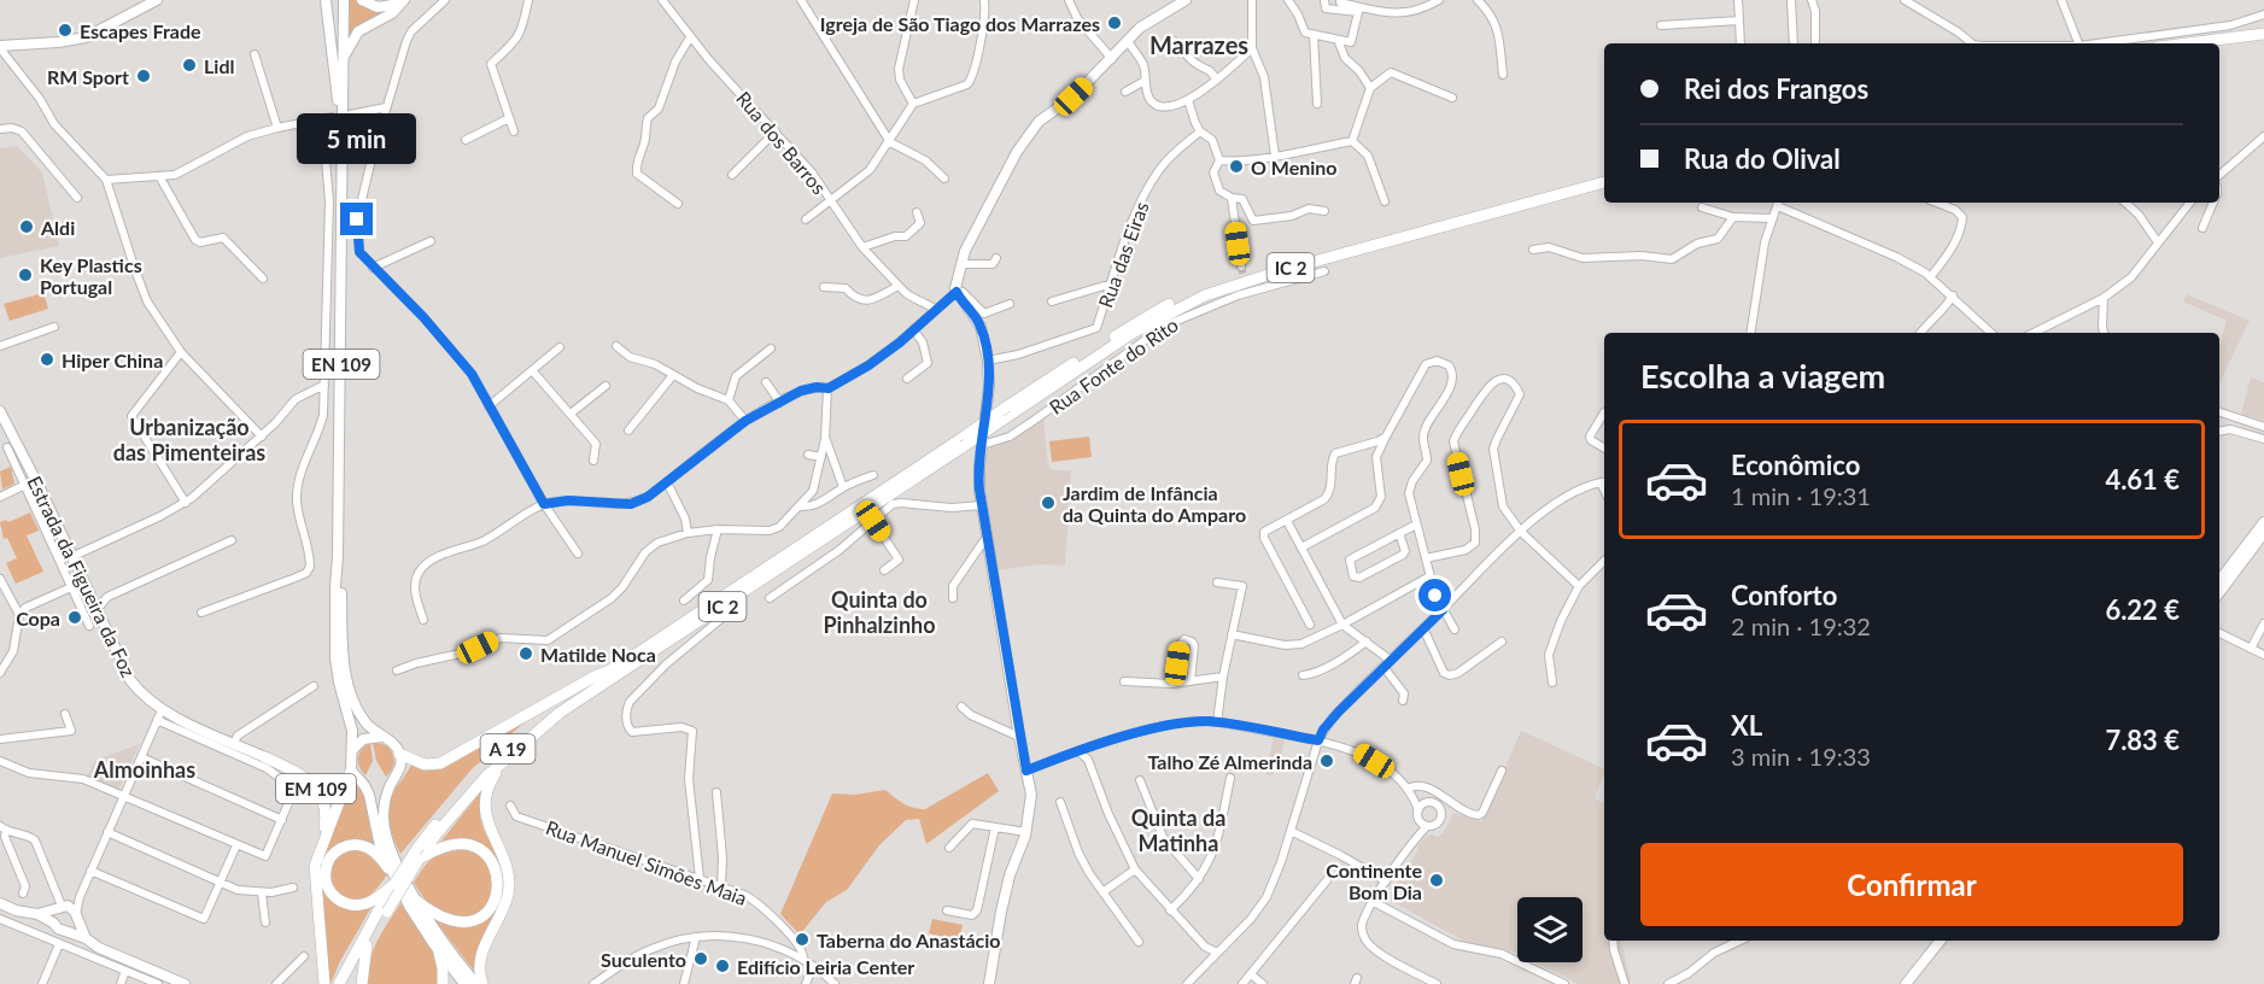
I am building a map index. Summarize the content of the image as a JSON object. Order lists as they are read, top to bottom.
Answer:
{
  "streets": {
    "highway": ["IC 2", "A 19", "EM 109"],
    "main road": ["EN 109", "Estrada da Figueira da Foz"],
    "street": [
      "Rua dos Barros",
      "Rua das Eiras",
      "Rua Fonte do Rito",
      "Rua Manuel Simões Maia"
    ]
  },
  "crossings": [
    ["IC 2", "A 19"],
    ["Estrada da Figueira da Foz", "EM 109"]
  ],
  "districts": [
    "Marrazes",
    "Urbanização das Pimenteiras",
    "Quinta do Pinhalzinho",
    "Almoinhas",
    "Quinta da Matinha"
  ],
  "places": [
    "Igreja de São Tiago dos Marrazes",
    "Escapes Frade",
    "Lidl",
    "RM Sport",
    "O Menino",
    "Aldi",
    "Key Plastics Portugal",
    "Hiper China",
    "Jardim de Infância da Quinta do Amparo",
    "Copa",
    "Matilde Noca",
    "Talho Zé Almerinda",
    "Continente Bom Dia",
    "Taberna do Anastácio",
    "Suculento",
    "Edifício Leiria Center"
  ],
  "page": {
    "banner": ["Rei dos Frangos", "Rua do Olival"],
    "bubble": "5 min",
    "heading": "Escolha a viagem",
    "list": [
      {
        "name": "Econômico",
        "note": "1 min · 19:31",
        "value": "4.61 €"
      },
      {
        "name": "Conforto",
        "note": "2 min · 19:32",
        "value": "6.22 €"
      },
      {
        "name": "XL",
        "note": "3 min · 19:33",
        "value": "7.83 €"
      }
    ],
    "buttons": "Confirmar"
  }
}
